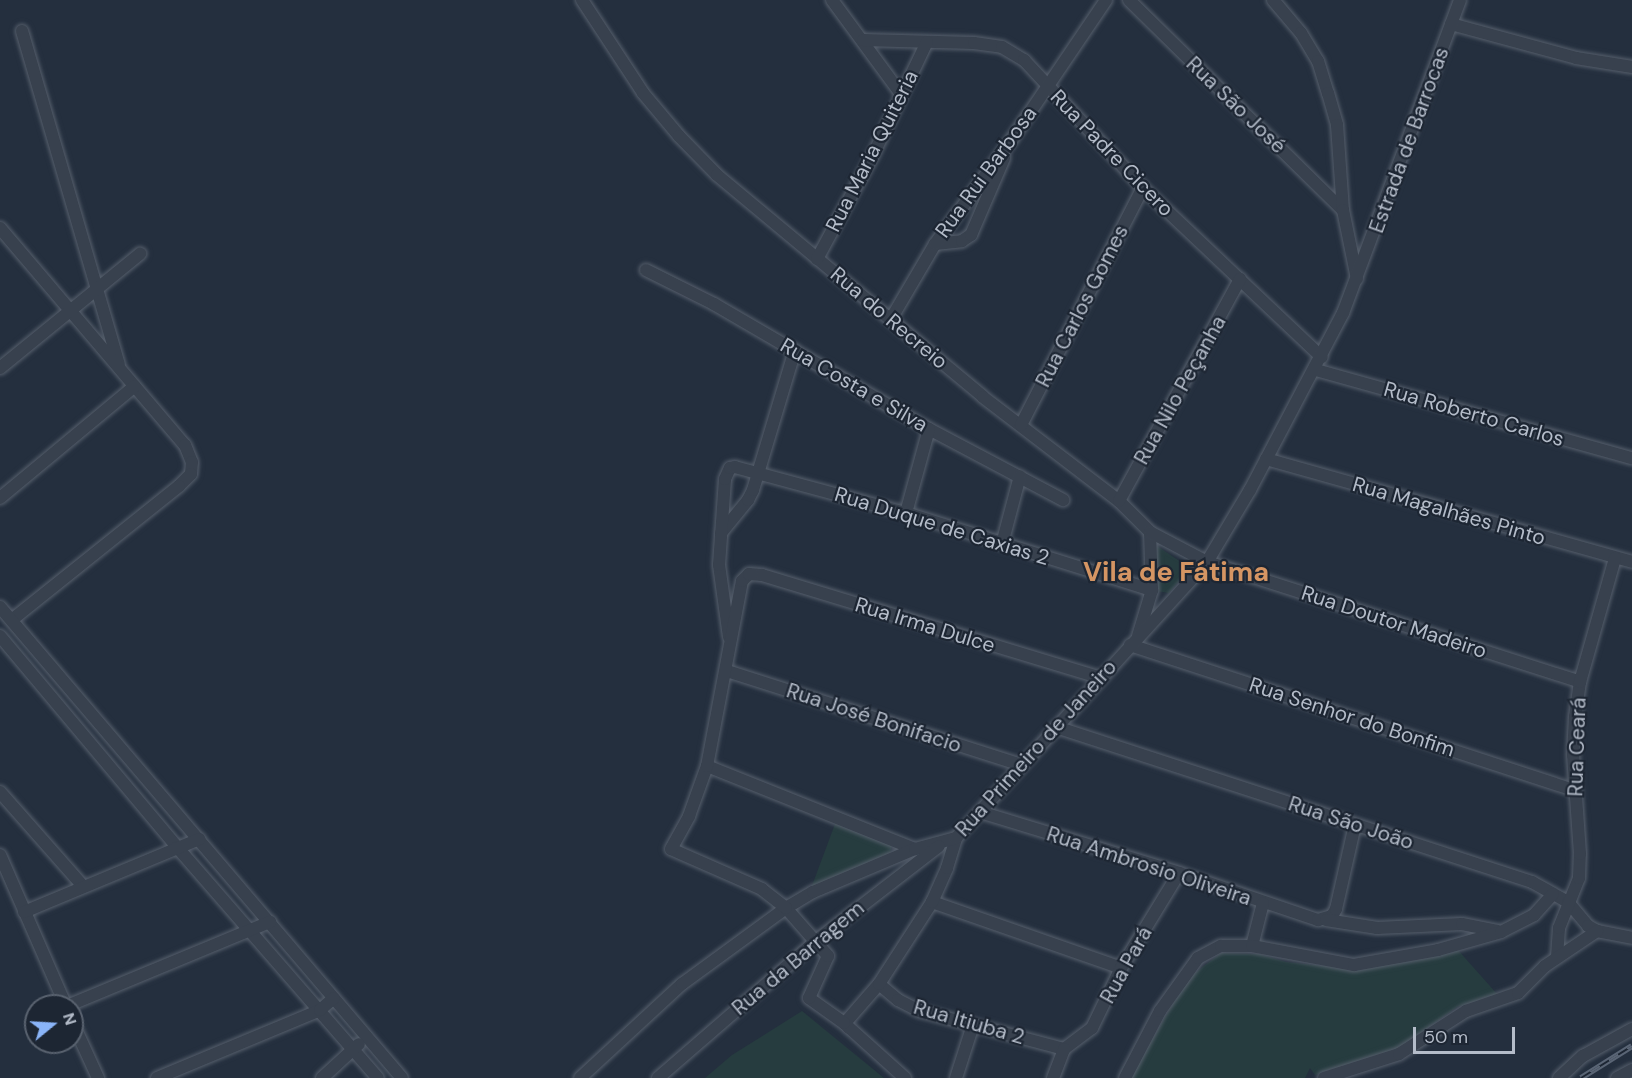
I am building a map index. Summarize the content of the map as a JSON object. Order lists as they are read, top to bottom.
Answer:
{
  "streets": {
    "street": [
      "Rua São José",
      "Estrada de Barrocas",
      "Rua Maria Quiteria",
      "Rua Padre Cicero",
      "Rua Rui Barbosa",
      "Rua Carlos Gomes",
      "Rua do Recreio",
      "Rua Costa e Silva",
      "Rua Nilo Peçanha",
      "Rua Roberto Carlos",
      "Rua Magalhães Pinto",
      "Rua Duque de Caxias 2",
      "Rua Doutor Madeiro",
      "Rua Irma Dulce",
      "Rua Senhor do Bonfim",
      "Rua José Bonifacio",
      "Rua Ceará",
      "Rua Primeiro de Janeiro",
      "Rua São João",
      "Rua Ambrosio Oliveira",
      "Rua da Barragem",
      "Rua Pará",
      "Rua Itiuba 2"
    ]
  },
  "crossings": [
    ["Estrada de Barrocas", "Rua Primeiro de Janeiro"],
    ["Rua Maria Quiteria", "Rua Padre Cicero"],
    ["Rua Maria Quiteria", "Rua do Recreio"],
    ["Rua Padre Cicero", "Rua Rui Barbosa"],
    ["Rua Padre Cicero", "Rua Carlos Gomes"],
    ["Rua Padre Cicero", "Rua Nilo Peçanha"],
    ["Rua Padre Cicero", "Rua Primeiro de Janeiro"],
    ["Rua Rui Barbosa", "Rua do Recreio"],
    ["Rua Carlos Gomes", "Rua do Recreio"],
    ["Rua do Recreio", "Rua Nilo Peçanha"],
    ["Rua do Recreio", "Rua Doutor Madeiro"],
    ["Rua Roberto Carlos", "Rua Primeiro de Janeiro"],
    ["Rua Magalhães Pinto", "Rua Ceará"],
    ["Rua Magalhães Pinto", "Rua Primeiro de Janeiro"],
    ["Rua Doutor Madeiro", "Rua Ceará"],
    ["Rua Doutor Madeiro", "Rua Primeiro de Janeiro"],
    ["Rua Irma Dulce", "Rua Primeiro de Janeiro"],
    ["Rua Senhor do Bonfim", "Rua Ceará"],
    ["Rua Senhor do Bonfim", "Rua Primeiro de Janeiro"],
    ["Rua José Bonifacio", "Rua Primeiro de Janeiro"],
    ["Rua Ceará", "Rua São João"],
    ["Rua Primeiro de Janeiro", "Rua São João"],
    ["Rua Primeiro de Janeiro", "Rua Ambrosio Oliveira"],
    ["Rua Primeiro de Janeiro", "Rua da Barragem"],
    ["Rua Ambrosio Oliveira", "Rua Pará"],
    ["Rua Pará", "Rua Itiuba 2"]
  ],
  "districts": ["Vila de Fátima"],
  "scale_bar": "50 m",
  "north": "right"
}
